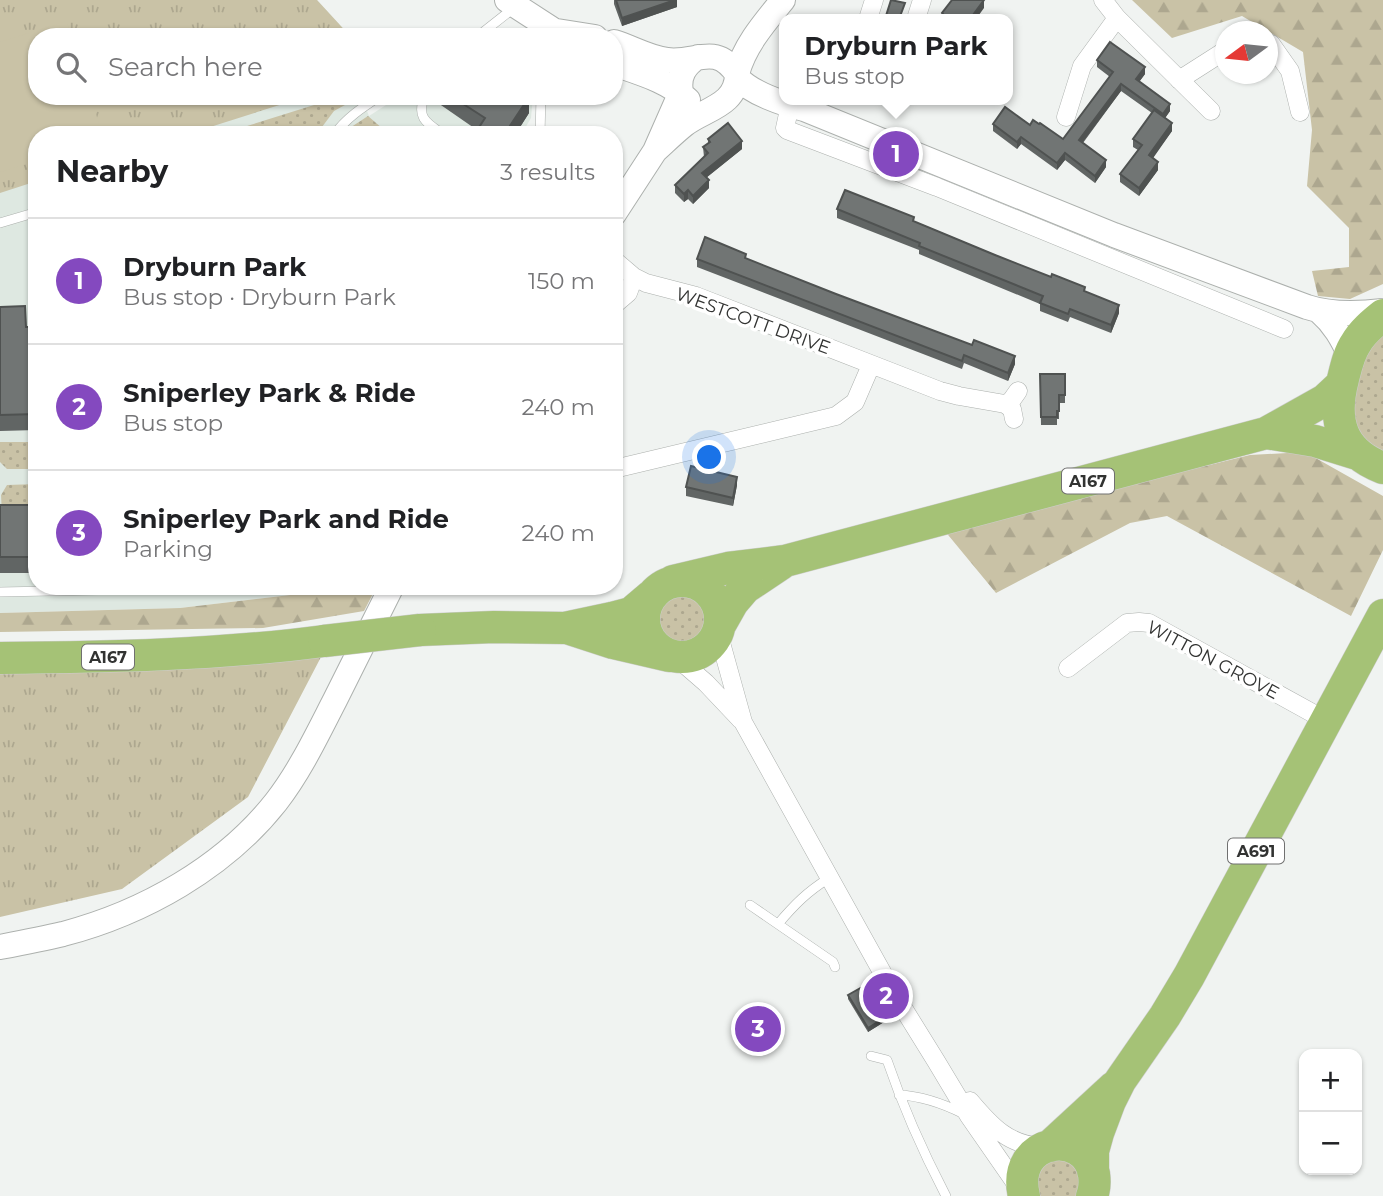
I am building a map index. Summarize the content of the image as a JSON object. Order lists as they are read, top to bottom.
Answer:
{
  "streets": {
    "highway": ["A167", "A691"],
    "street": ["WESTCOTT DRIVE", "WITTON GROVE"]
  },
  "crossings": [
    ["WITTON GROVE", "A691"]
  ],
  "north": "left",
  "page": {
    "popup": ["Dryburn Park", "Bus stop"],
    "search": "Search here",
    "heading": ["Nearby", "3 results"],
    "pins": ["1", "2", "3"],
    "list": [
      {
        "mark": "1",
        "name": "Dryburn Park",
        "note": "Bus stop · Dryburn Park",
        "value": "150 m"
      },
      {
        "mark": "2",
        "name": "Sniperley Park & Ride",
        "note": "Bus stop",
        "value": "240 m"
      },
      {
        "mark": "3",
        "name": "Sniperley Park and Ride",
        "note": "Parking",
        "value": "240 m"
      }
    ],
    "map_buttons": ["+", "−"]
  }
}
